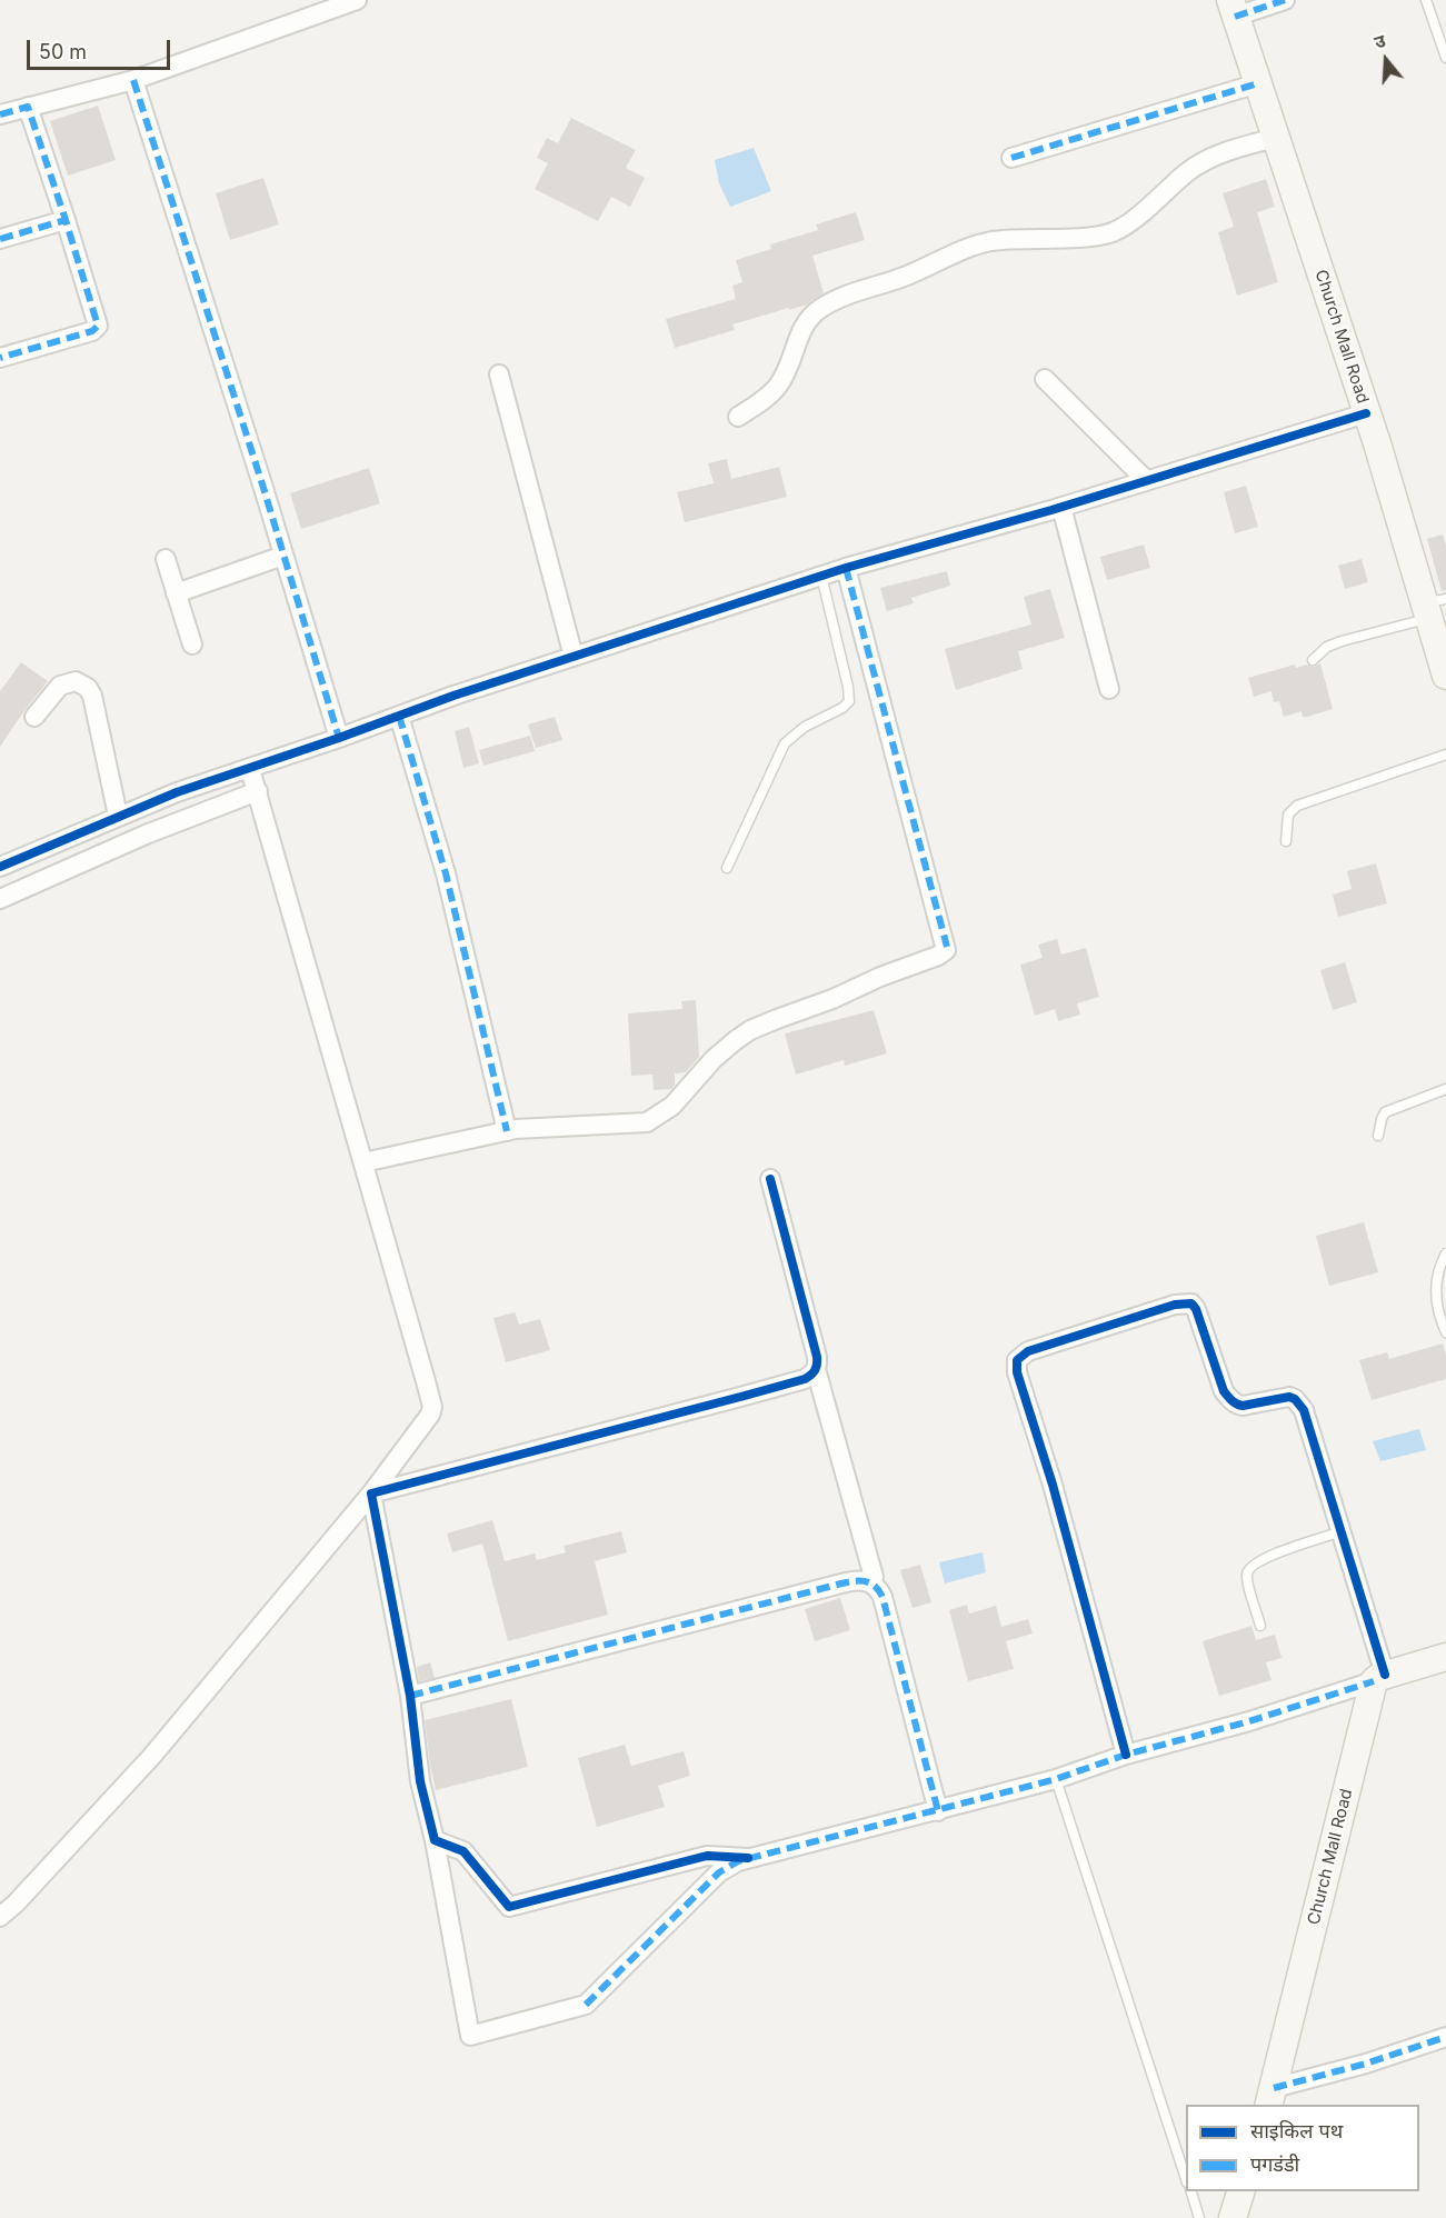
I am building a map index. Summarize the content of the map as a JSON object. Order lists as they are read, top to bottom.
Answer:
{
  "streets": {
    "street": ["Church Mall Road"]
  },
  "legend": ["साइकिल पथ", "पगडंडी"],
  "scale_bar": "50 m",
  "north": "top"
}
